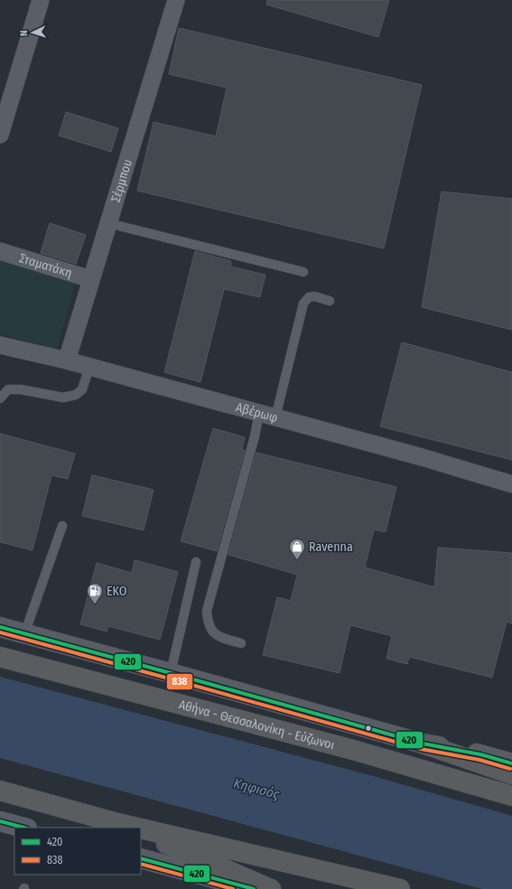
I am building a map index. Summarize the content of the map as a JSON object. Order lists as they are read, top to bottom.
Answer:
{
  "streets": {
    "highway": ["Αθήνα - Θεσσαλονίκη - Εύζωνοι"],
    "street": ["Σέρμπου", "Σταματάκη", "Αβέρωφ"]
  },
  "crossings": [
    ["Σέρμπου", "Σταματάκη"],
    ["Σέρμπου", "Αβέρωφ"]
  ],
  "water": ["Κηφισός"],
  "places": {
    "shop": ["Ravenna"],
    "fuel station": ["EKO"]
  },
  "lines": ["transit line 420", "transit line 838"],
  "legend": ["420", "838"],
  "north": "left"
}
